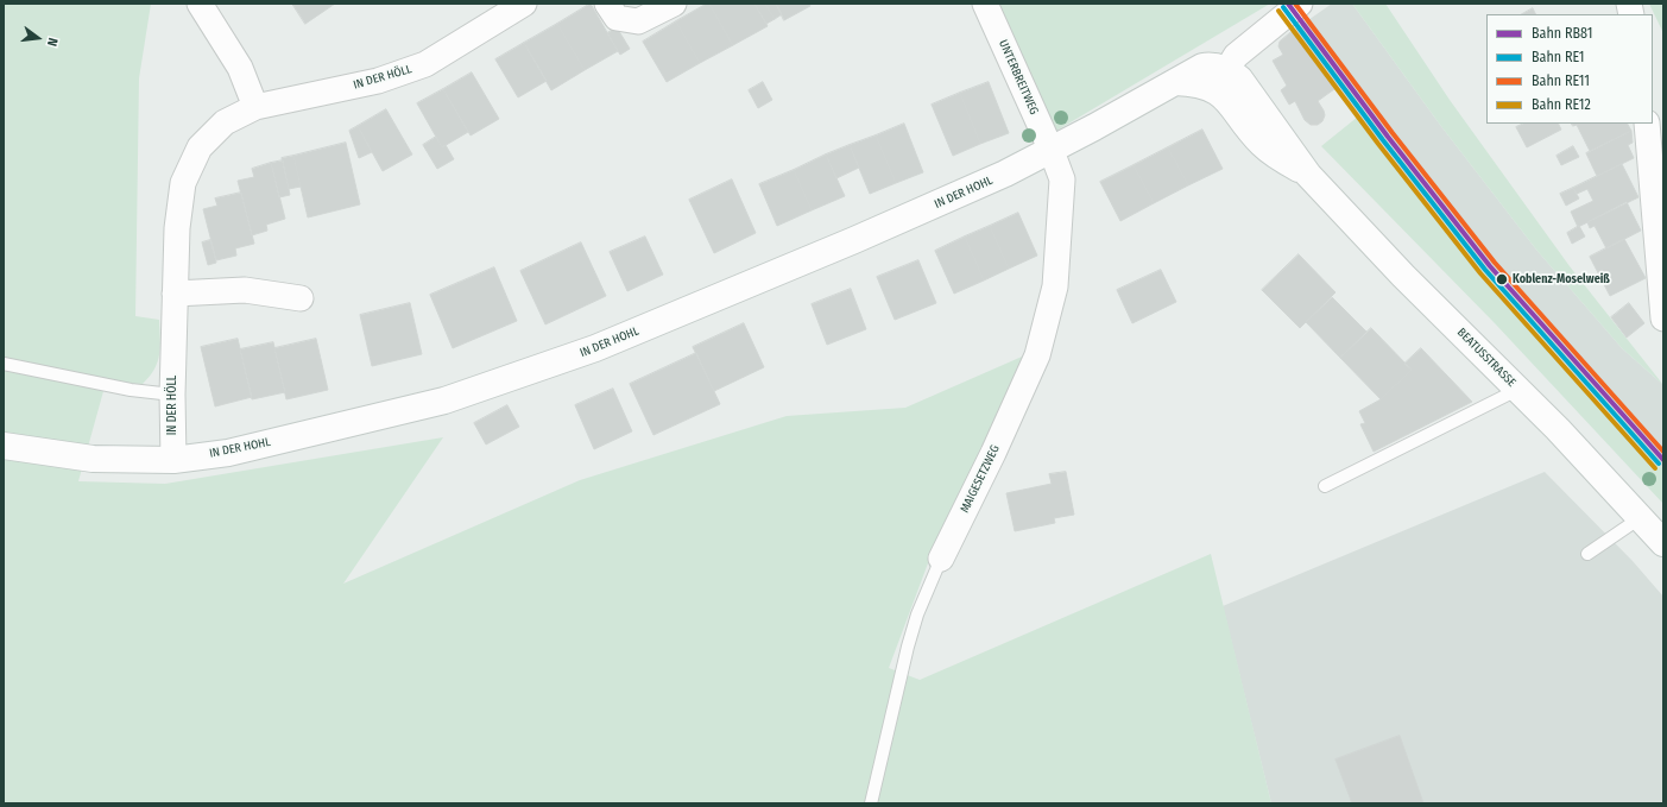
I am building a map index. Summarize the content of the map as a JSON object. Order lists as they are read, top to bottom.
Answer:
{
  "streets": {
    "street": [
      "IN DER HÖLL",
      "UNTERBREITWEG",
      "IN DER HOHL",
      "BEATUSSTRASSE",
      "MAIGESETZWEG"
    ]
  },
  "crossings": [
    ["IN DER HÖLL", "IN DER HOHL"],
    ["UNTERBREITWEG", "IN DER HOHL"],
    ["UNTERBREITWEG", "MAIGESETZWEG"],
    ["IN DER HOHL", "BEATUSSTRASSE"],
    ["IN DER HOHL", "MAIGESETZWEG"]
  ],
  "places": ["Koblenz-Moselweiß"],
  "lines": [
    "rail line RB81",
    "rail line RE11",
    "rail line RE1",
    "rail line RE12"
  ],
  "legend": [
    "Bahn RB81",
    "Bahn RE1",
    "Bahn RE11",
    "Bahn RE12"
  ],
  "north": "right"
}
